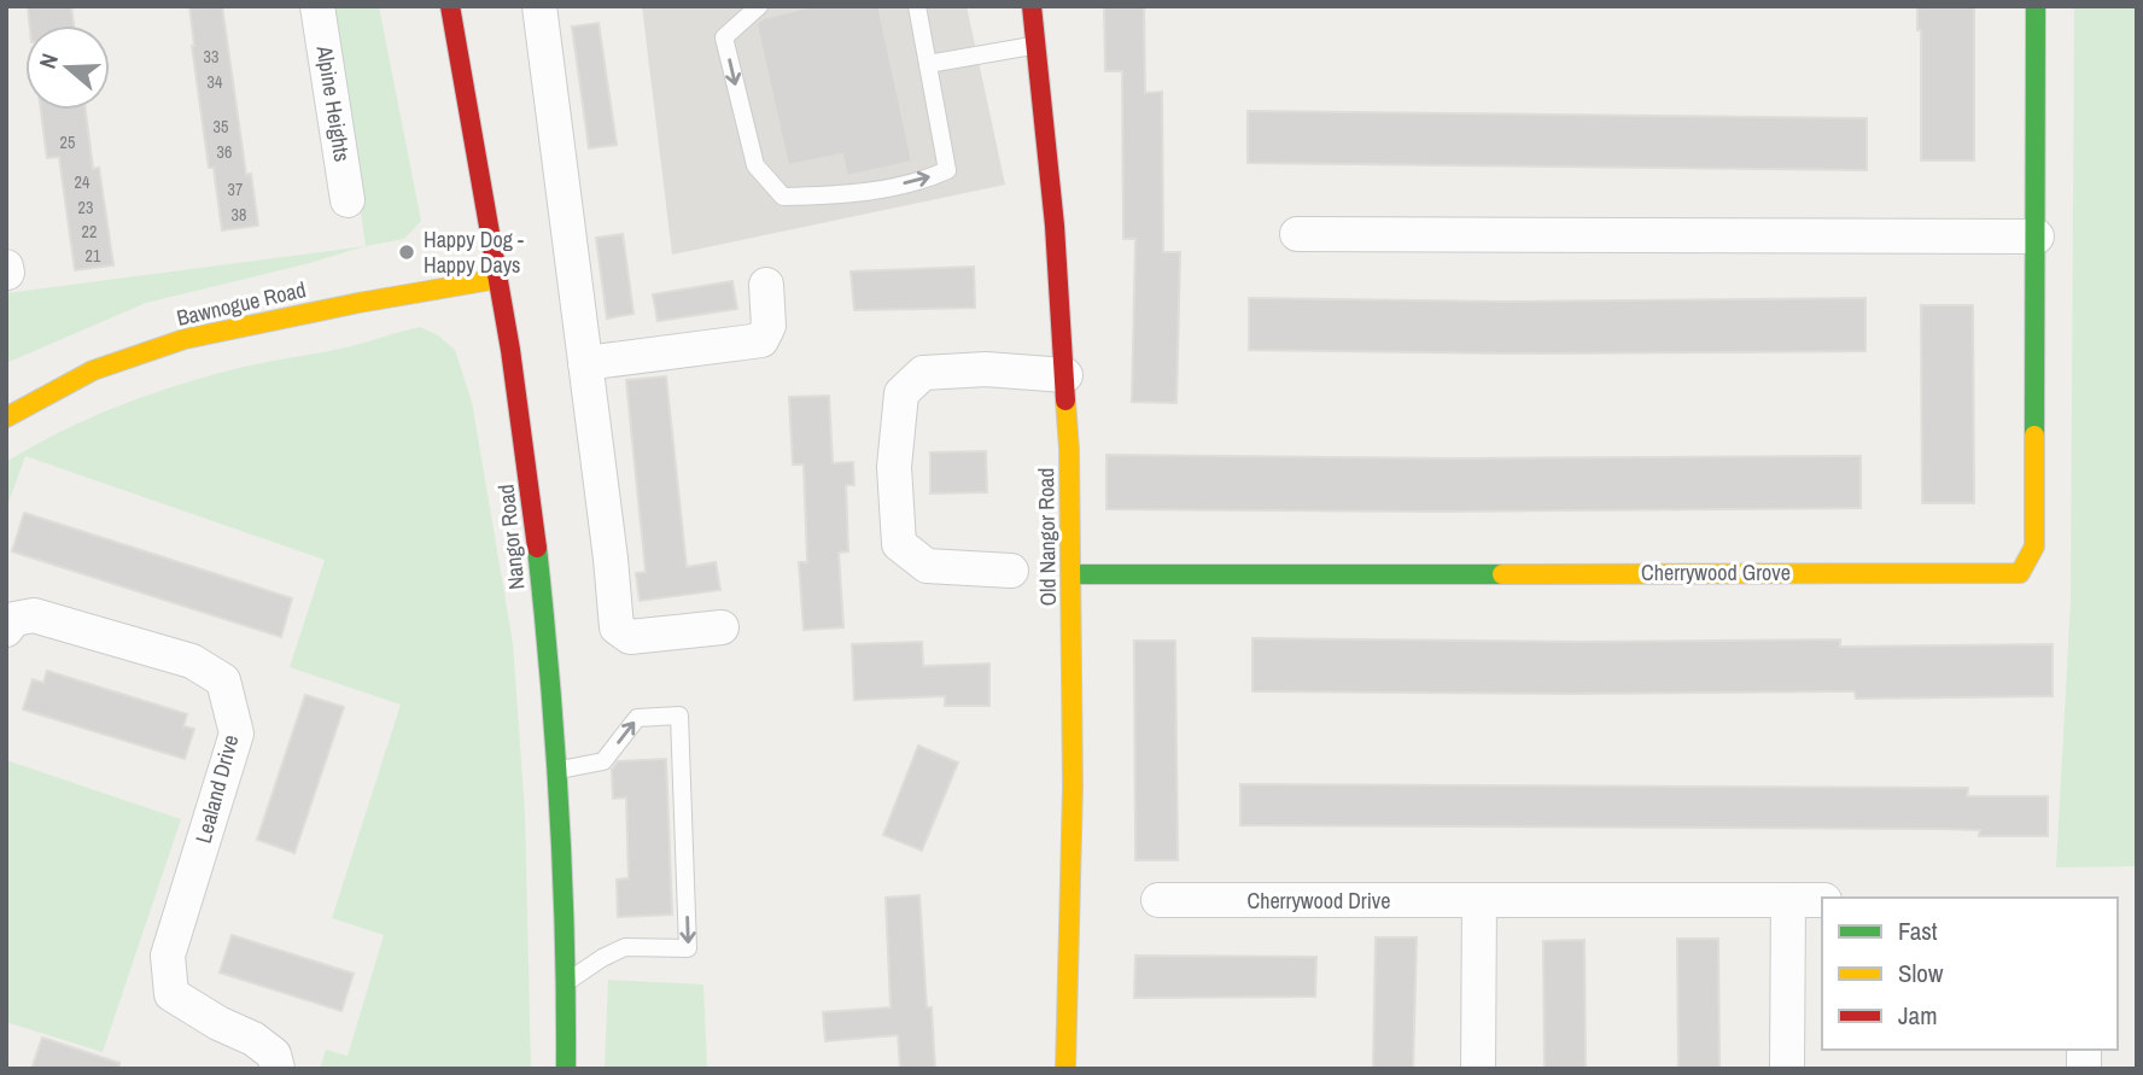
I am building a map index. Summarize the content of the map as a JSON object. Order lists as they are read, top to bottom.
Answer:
{
  "streets": {
    "street": [
      "Alpine Heights",
      "Bawnogue Road",
      "Nangor Road",
      "Old Nangor Road",
      "Cherrywood Grove",
      "Lealand Drive",
      "Cherrywood Drive"
    ]
  },
  "crossings": [
    ["Bawnogue Road", "Nangor Road"],
    ["Old Nangor Road", "Cherrywood Grove"]
  ],
  "places": ["Happy Dog - Happy Days"],
  "house_numbers": [
    "33",
    "34",
    "35",
    "25",
    "36",
    "24",
    "37",
    "23",
    "38",
    "22",
    "21"
  ],
  "legend": ["Fast", "Slow", "Jam"],
  "north": "left"
}
